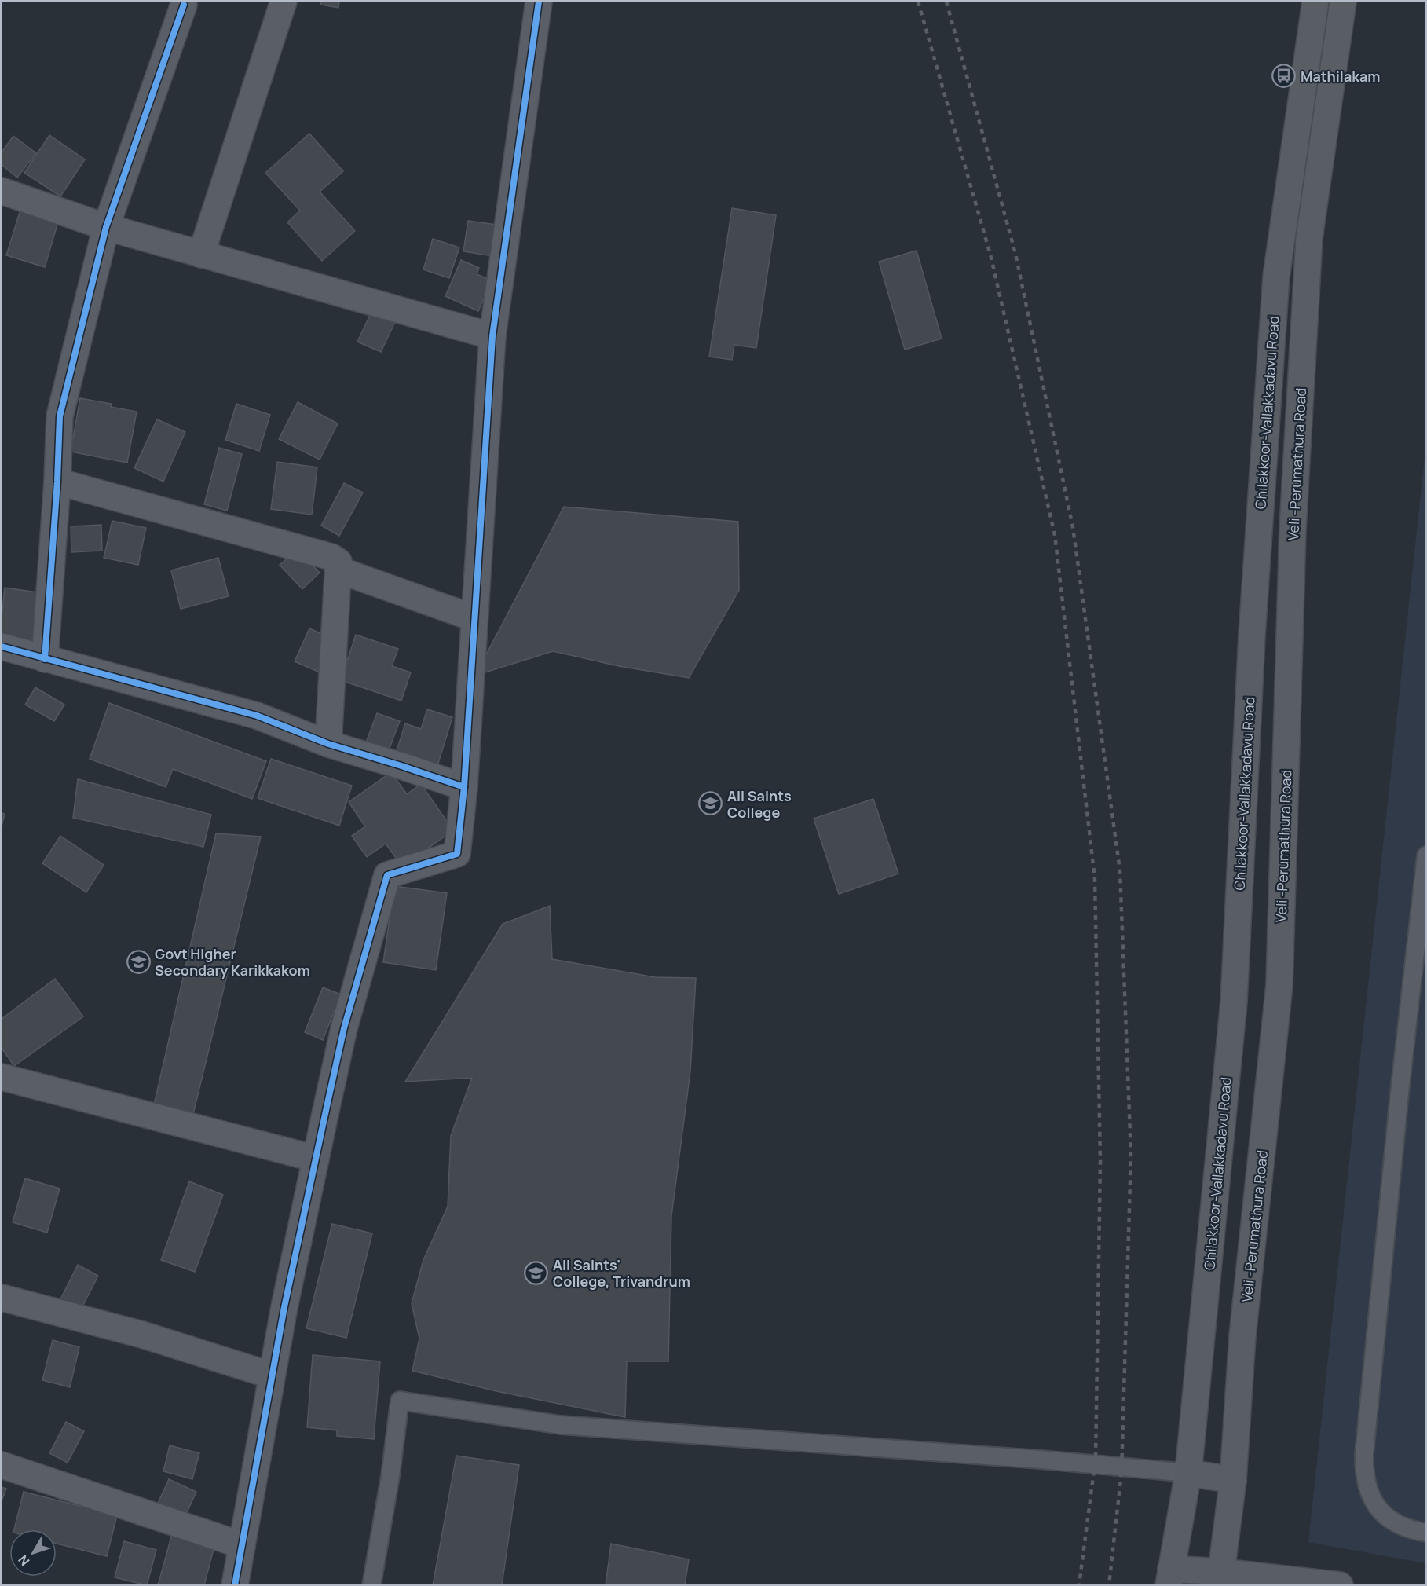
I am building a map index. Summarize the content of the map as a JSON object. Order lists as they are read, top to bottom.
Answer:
{
  "streets": {
    "main road": ["Chilakkoor-Vallakkadavu Road", "Veli -Perumathura Road"]
  },
  "places": {
    "bus stop": ["Mathilakam"],
    "school or university": ["All Saints College", "Govt Higher Secondary Karikkakom", "All Saints' College, Trivandrum"]
  },
  "north": "bottom left"
}
